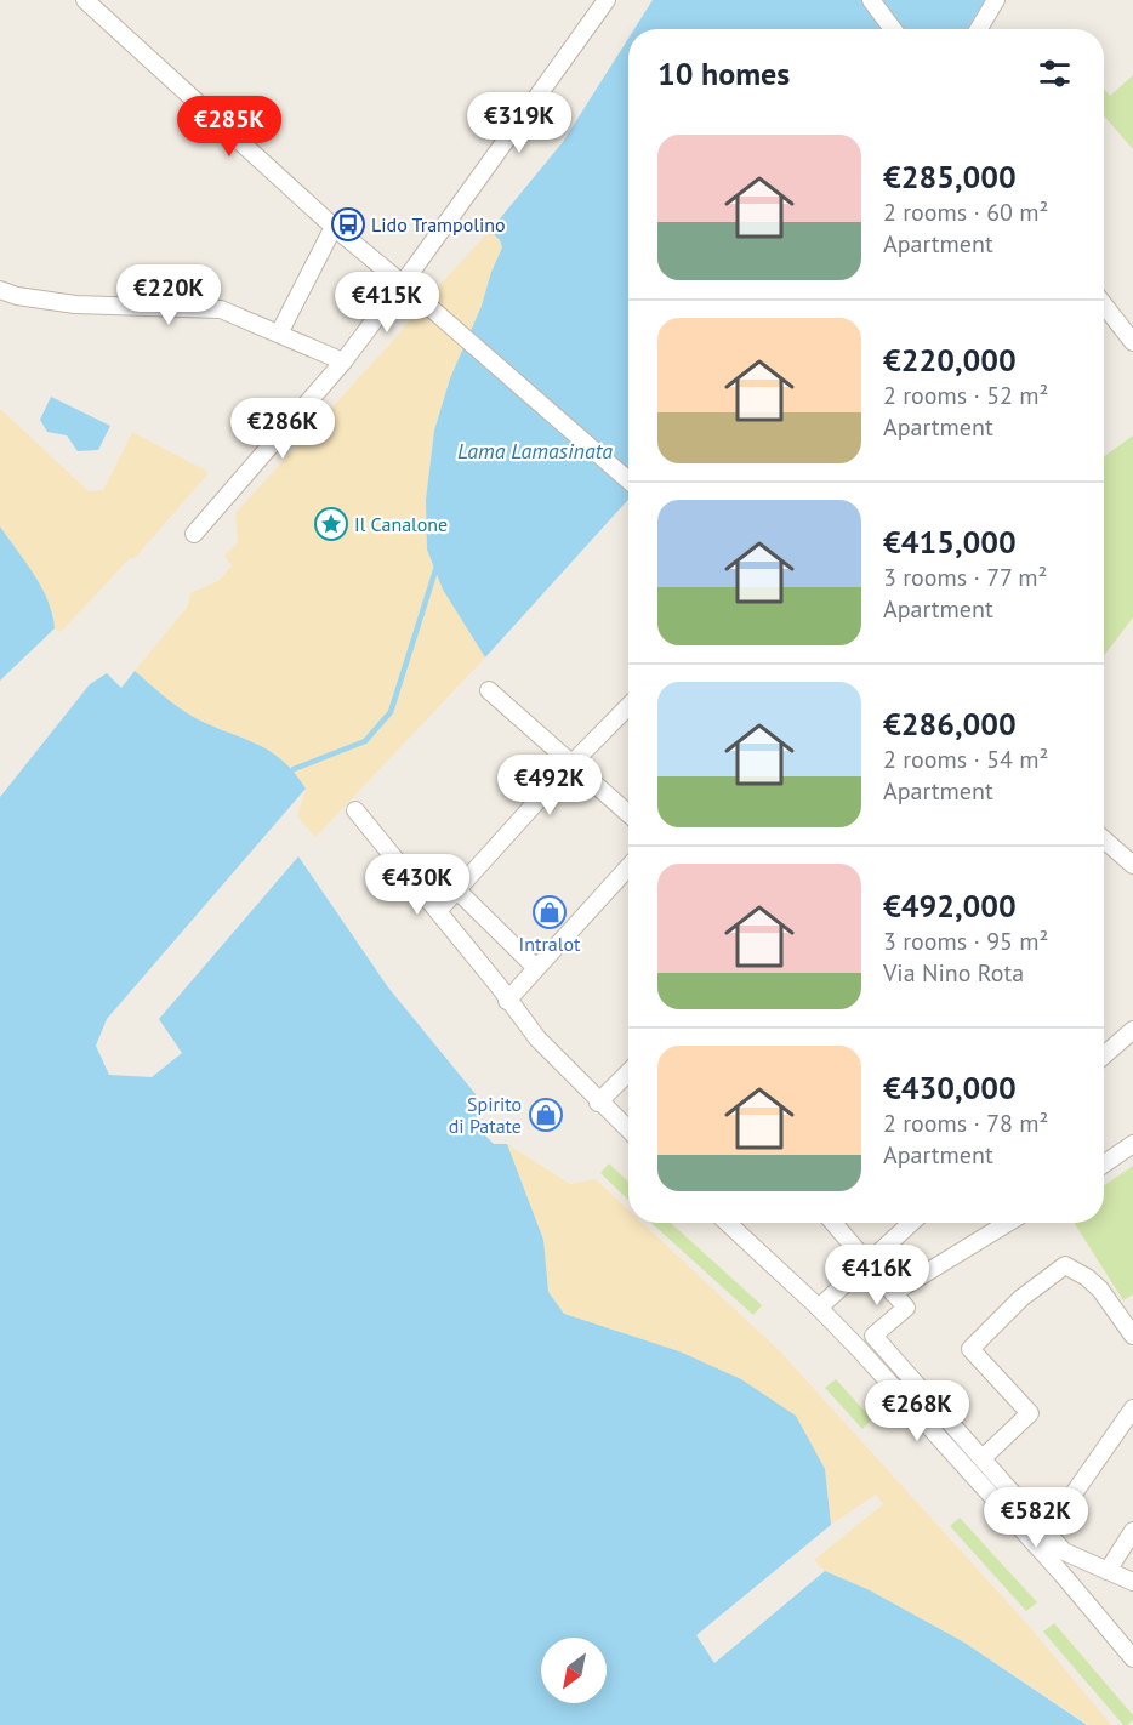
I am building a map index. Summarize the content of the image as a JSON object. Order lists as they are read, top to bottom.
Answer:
{
  "water": ["Lama Lamasinata"],
  "places": {
    "bus stop": ["Lido Trampolino"],
    "place": ["Il Canalone"],
    "shop": ["Intralot", "Spirito di Patate"]
  },
  "north": "bottom left",
  "page": {
    "heading": "10 homes",
    "price": [
      "€319K",
      "€285K",
      "€220K",
      "€415K",
      "€286K",
      "€492K",
      "€430K",
      "€416K",
      "€268K",
      "€582K"
    ],
    "list": [
      {
        "name": "€285,000",
        "note": "2 rooms · 60 m² · Apartment"
      },
      {
        "name": "€220,000",
        "note": "2 rooms · 52 m² · Apartment"
      },
      {
        "name": "€415,000",
        "note": "3 rooms · 77 m² · Apartment"
      },
      {
        "name": "€286,000",
        "note": "2 rooms · 54 m² · Apartment"
      },
      {
        "name": "€492,000",
        "note": "3 rooms · 95 m² · Via Nino Rota"
      },
      {
        "name": "€430,000",
        "note": "2 rooms · 78 m² · Apartment"
      }
    ]
  }
}
